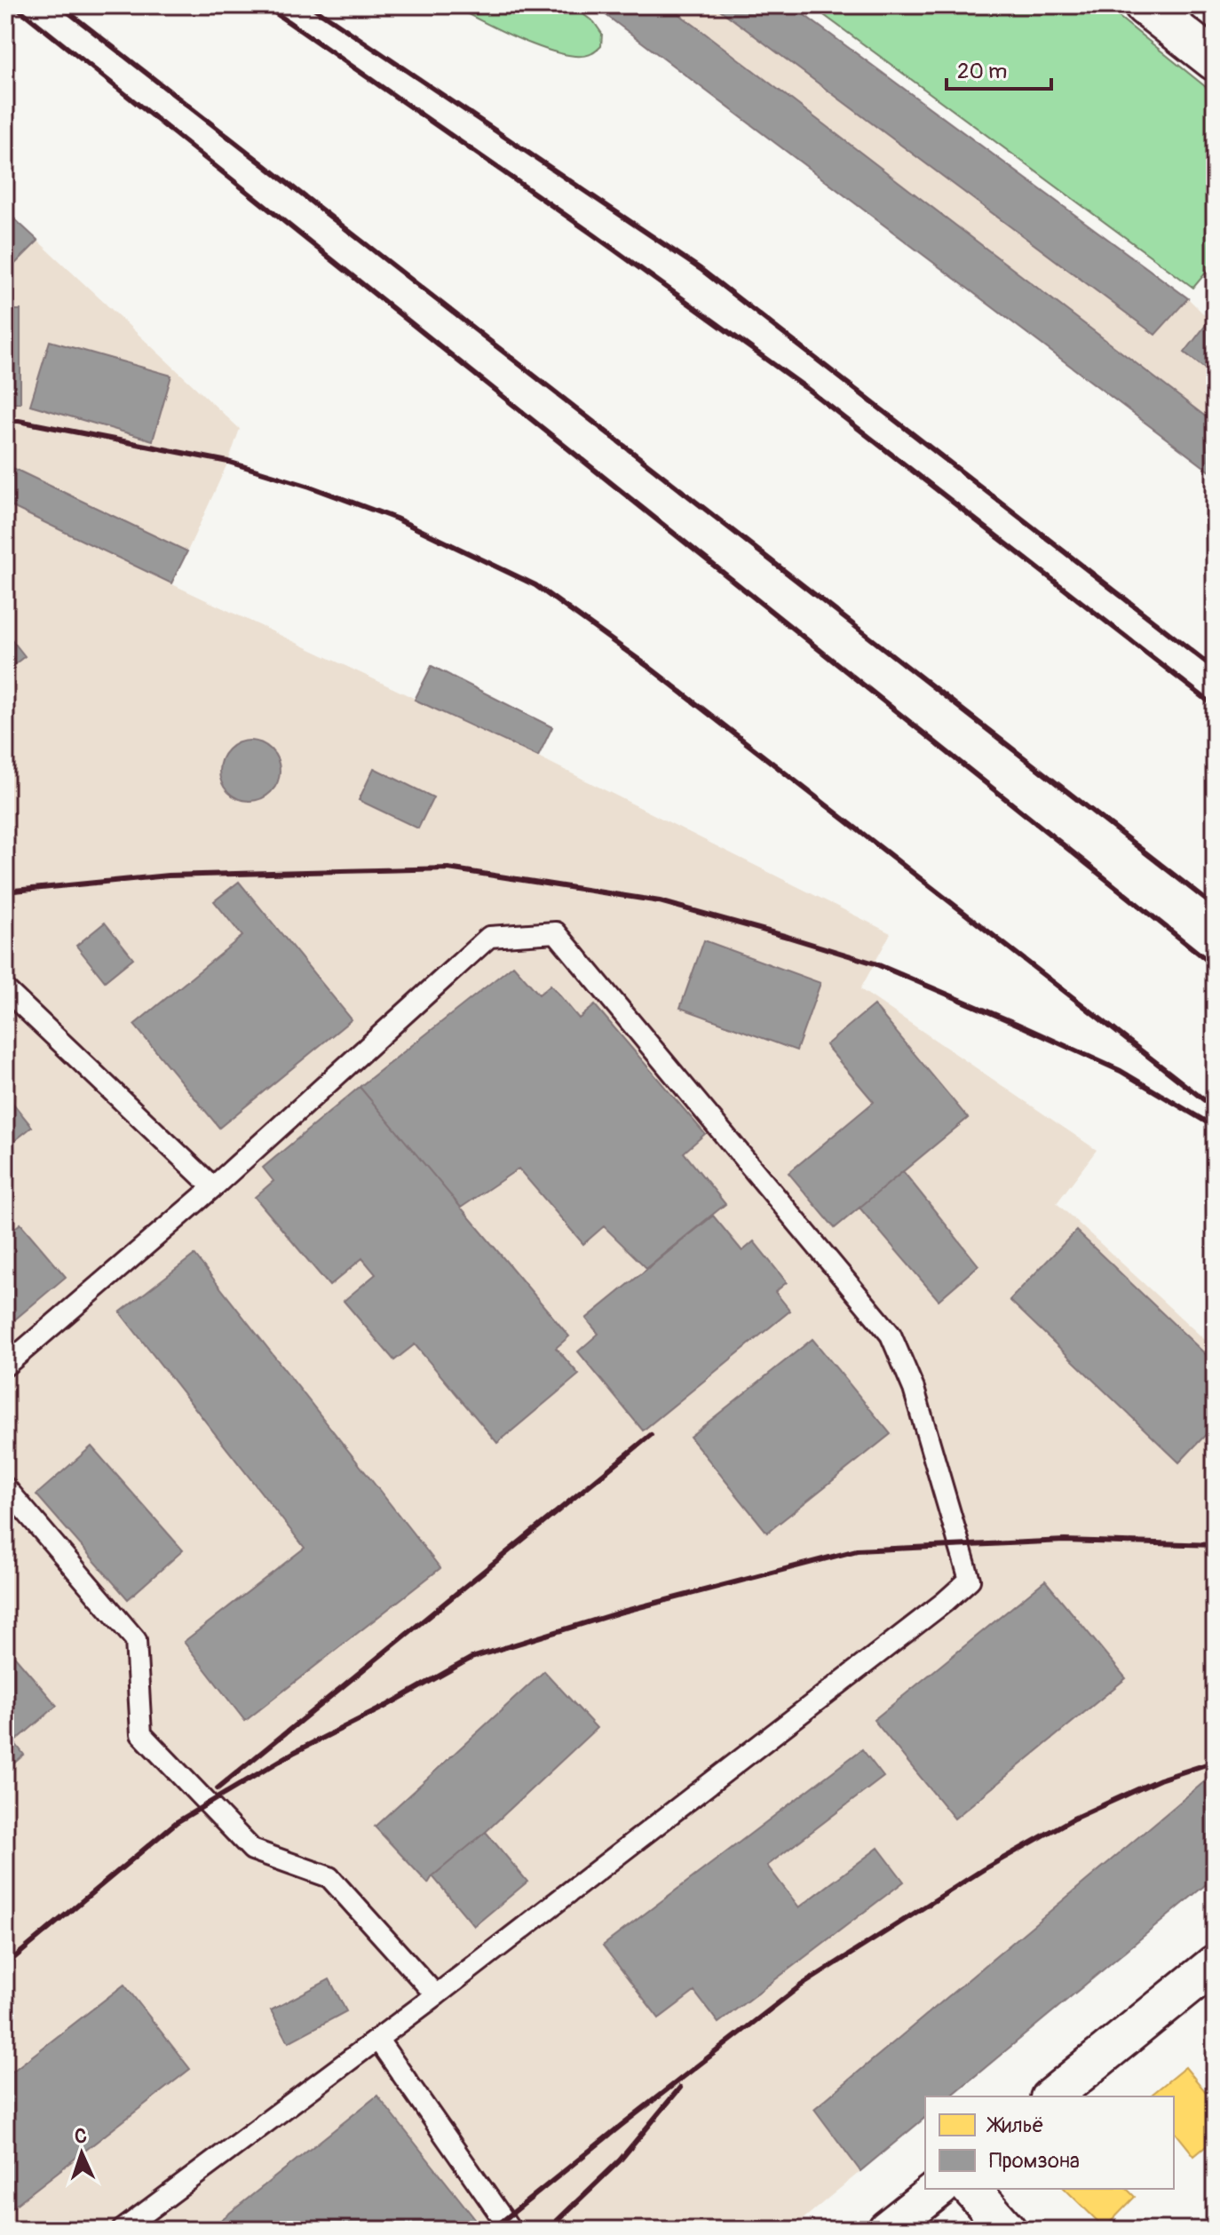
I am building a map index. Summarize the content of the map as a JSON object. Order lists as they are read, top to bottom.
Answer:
{
  "legend": ["Жильё", "Промзона"],
  "scale_bar": "20 m",
  "north": "top"
}
